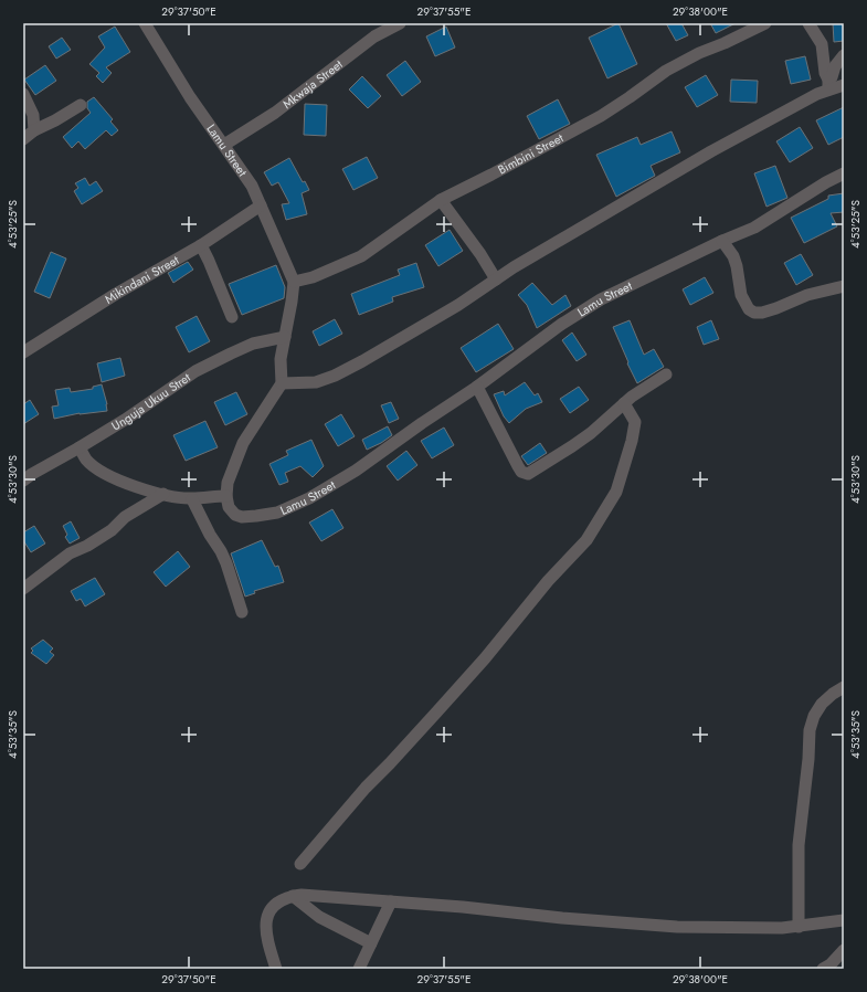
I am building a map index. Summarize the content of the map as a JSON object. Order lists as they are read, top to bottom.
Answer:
{
  "streets": {
    "street": [
      "Mkwaja Street",
      "Lamu Street",
      "Bimbini Street",
      "Mikindani Street",
      "Unguja Ukuu Stret"
    ]
  },
  "crossings": [
    ["Mkwaja Street", "Lamu Street"],
    ["Lamu Street", "Bimbini Street"],
    ["Lamu Street", "Mikindani Street"]
  ],
  "coordinates": [
    "29°37'50\"E",
    "29°37'55\"E",
    "29°38'00\"E",
    "4°53'25\"S",
    "4°53'30\"S",
    "4°53'35\"S"
  ]
}
